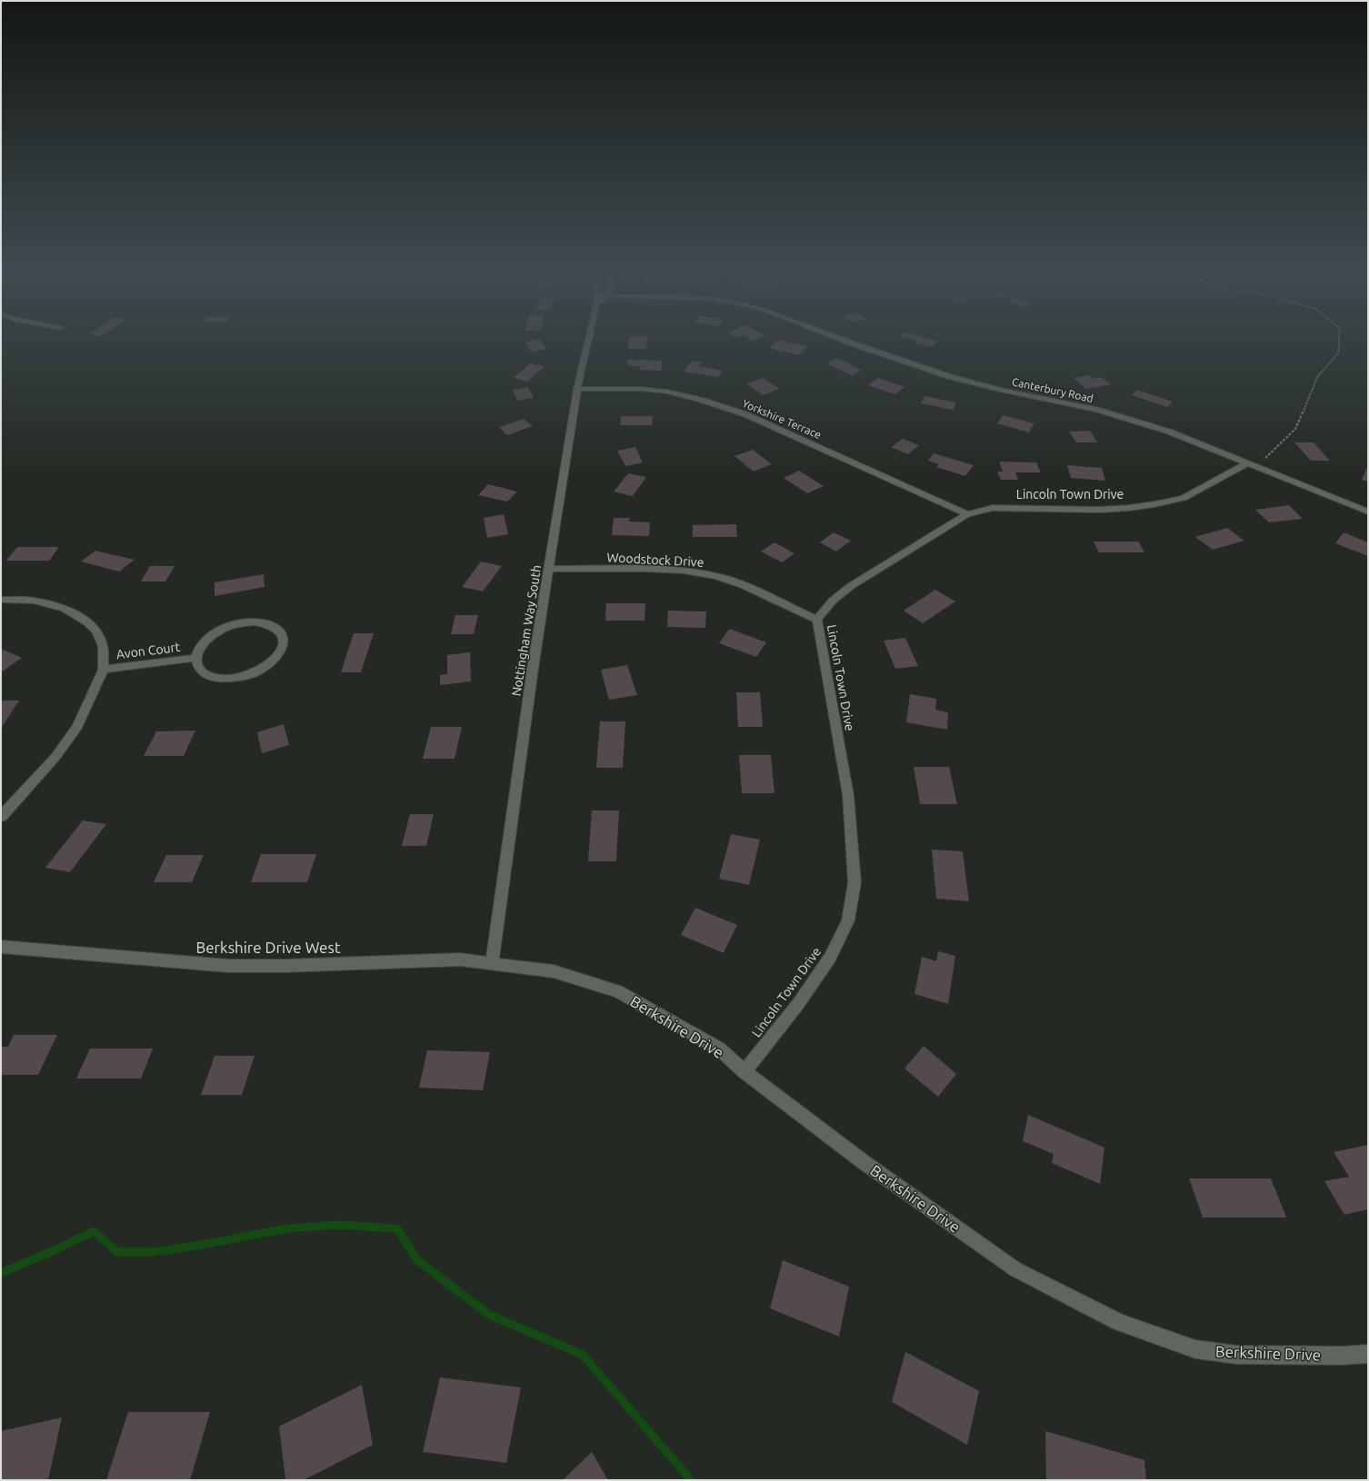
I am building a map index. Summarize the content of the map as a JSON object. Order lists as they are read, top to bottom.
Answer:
{
  "streets": {
    "street": [
      "Canterbury Road",
      "Yorkshire Terrace",
      "Lincoln Town Drive",
      "Woodstock Drive",
      "Nottingham Way South",
      "Avon Court",
      "Berkshire Drive West",
      "Berkshire Drive"
    ]
  },
  "crossings": [
    ["Canterbury Road", "Lincoln Town Drive"],
    ["Yorkshire Terrace", "Lincoln Town Drive"],
    ["Yorkshire Terrace", "Nottingham Way South"],
    ["Lincoln Town Drive", "Woodstock Drive"],
    ["Lincoln Town Drive", "Berkshire Drive"],
    ["Woodstock Drive", "Nottingham Way South"],
    ["Nottingham Way South", "Berkshire Drive West"],
    ["Nottingham Way South", "Berkshire Drive"],
    ["Berkshire Drive West", "Berkshire Drive"]
  ]
}
